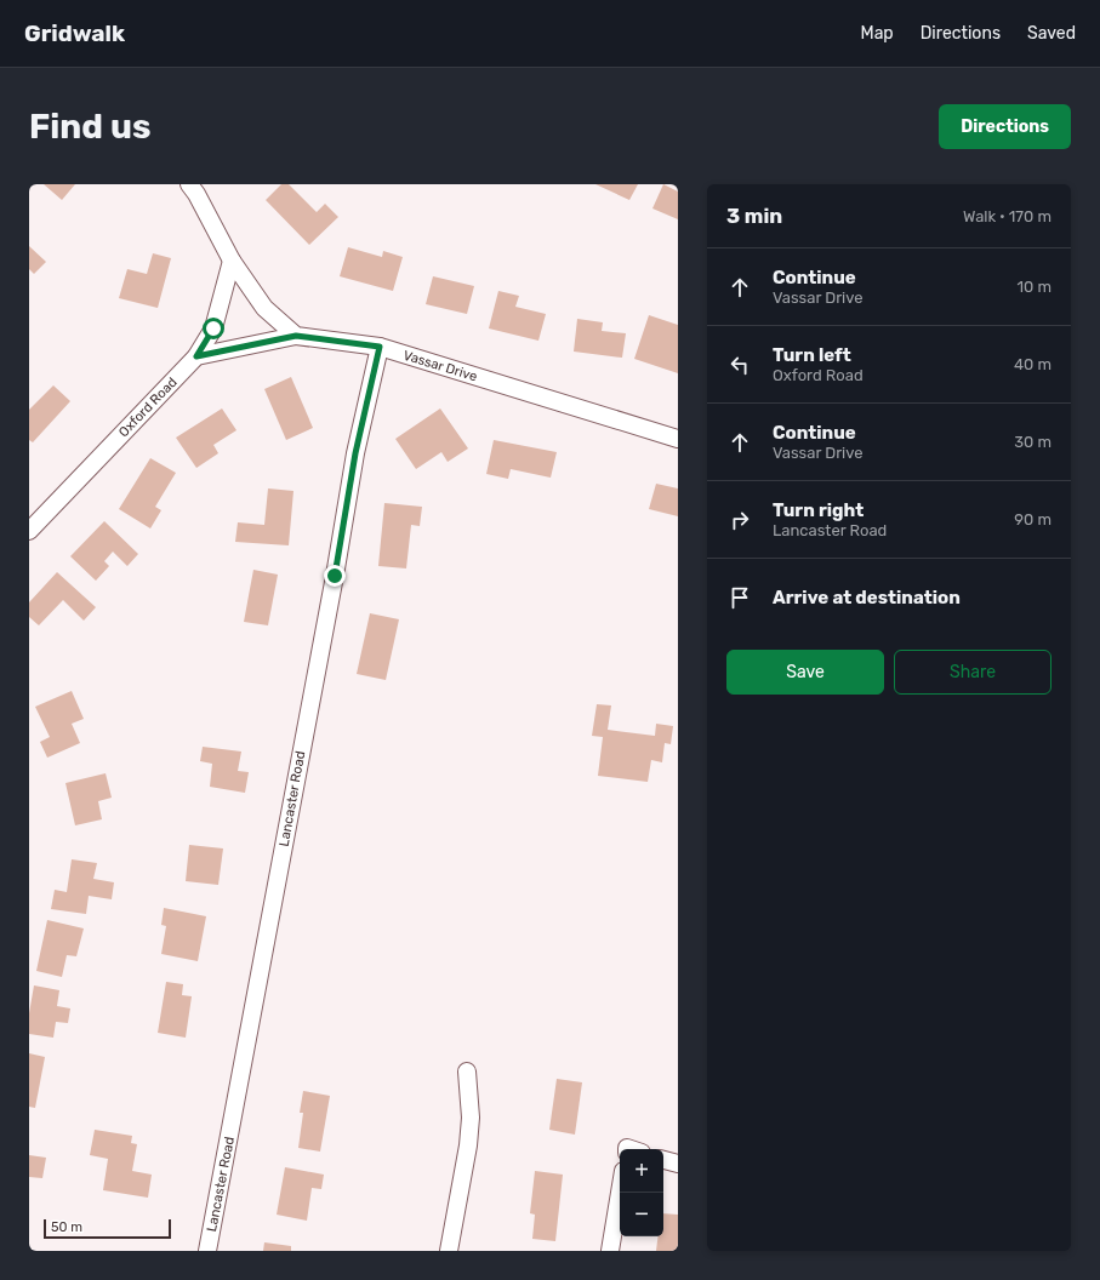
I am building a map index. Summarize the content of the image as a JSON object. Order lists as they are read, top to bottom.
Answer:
{
  "streets": {
    "street": ["Vassar Drive", "Oxford Road", "Lancaster Road"]
  },
  "crossings": [
    ["Vassar Drive", "Lancaster Road"]
  ],
  "scale_bar": "50 m",
  "page": {
    "header": "Gridwalk",
    "nav": ["Map", "Directions", "Saved"],
    "buttons": [
      "Directions",
      ["Save", "Share"]
    ],
    "title": "Find us",
    "heading": ["3 min", "Walk · 170 m"],
    "list": [
      ["Continue", "Vassar Drive", "10 m"],
      ["Turn left", "Oxford Road", "40 m"],
      ["Continue", "Vassar Drive", "30 m"],
      ["Turn right", "Lancaster Road", "90 m"],
      "Arrive at destination"
    ],
    "map_buttons": ["+", "−"],
    "scale": "50 m"
  }
}
